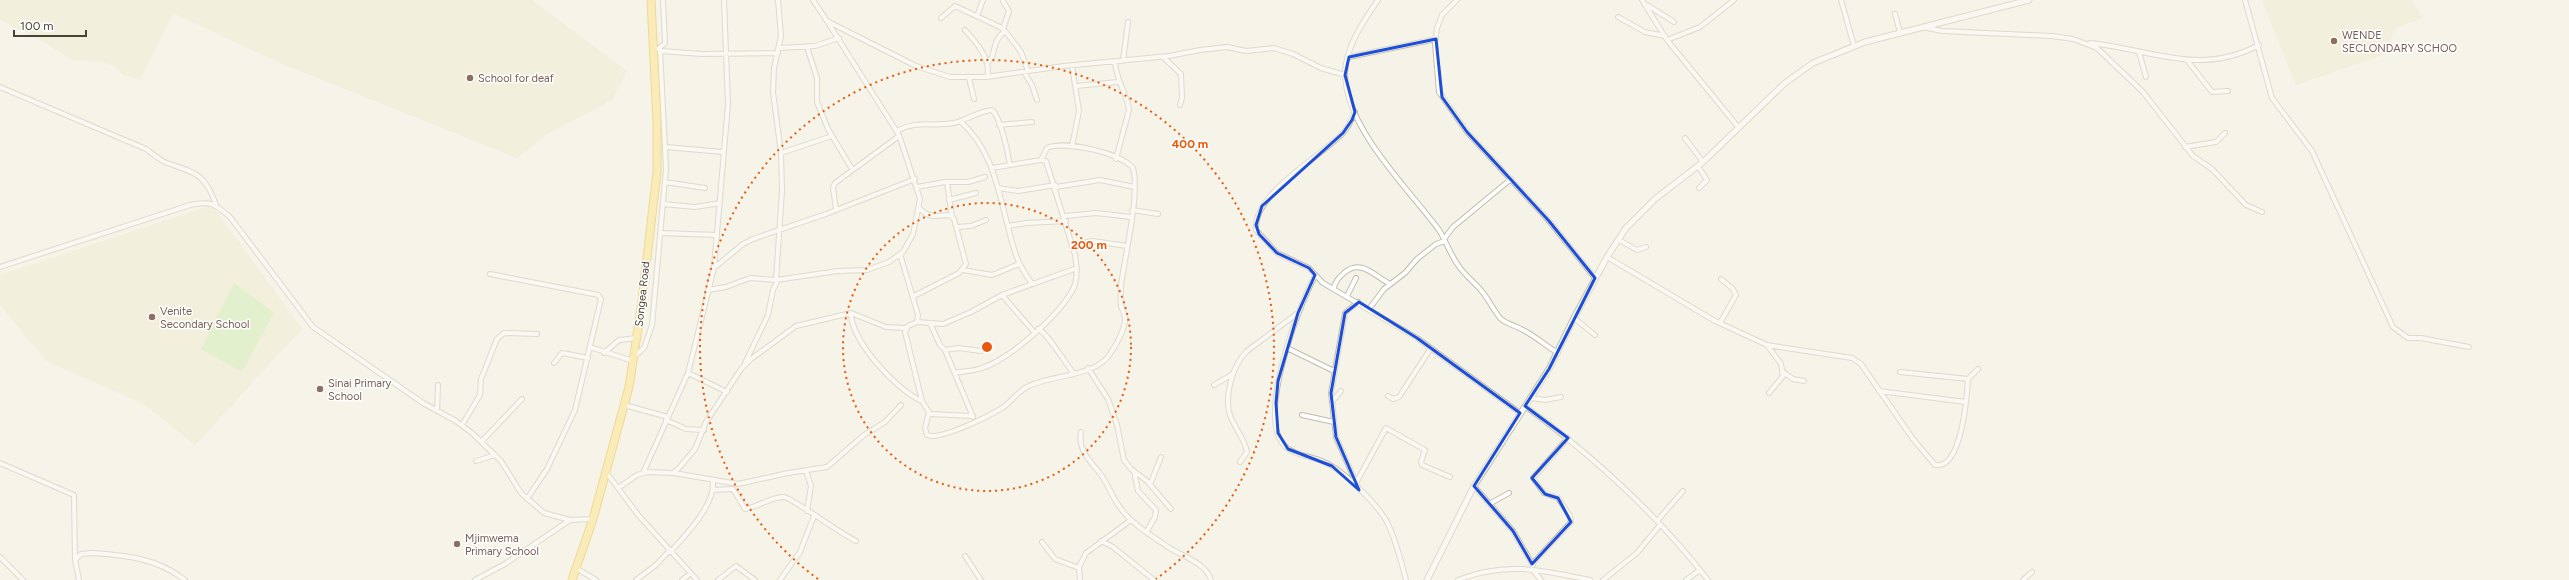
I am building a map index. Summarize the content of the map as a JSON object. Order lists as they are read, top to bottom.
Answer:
{
  "streets": {
    "highway": ["Songea Road"]
  },
  "places": [
    "WENDE SECLONDARY SCHOO",
    "School for deaf",
    "Venite Secondary School",
    "Sinai Primary School",
    "Mjimwema Primary School"
  ],
  "scale_bar": "100 m",
  "rings": ["400 m", "200 m"]
}
